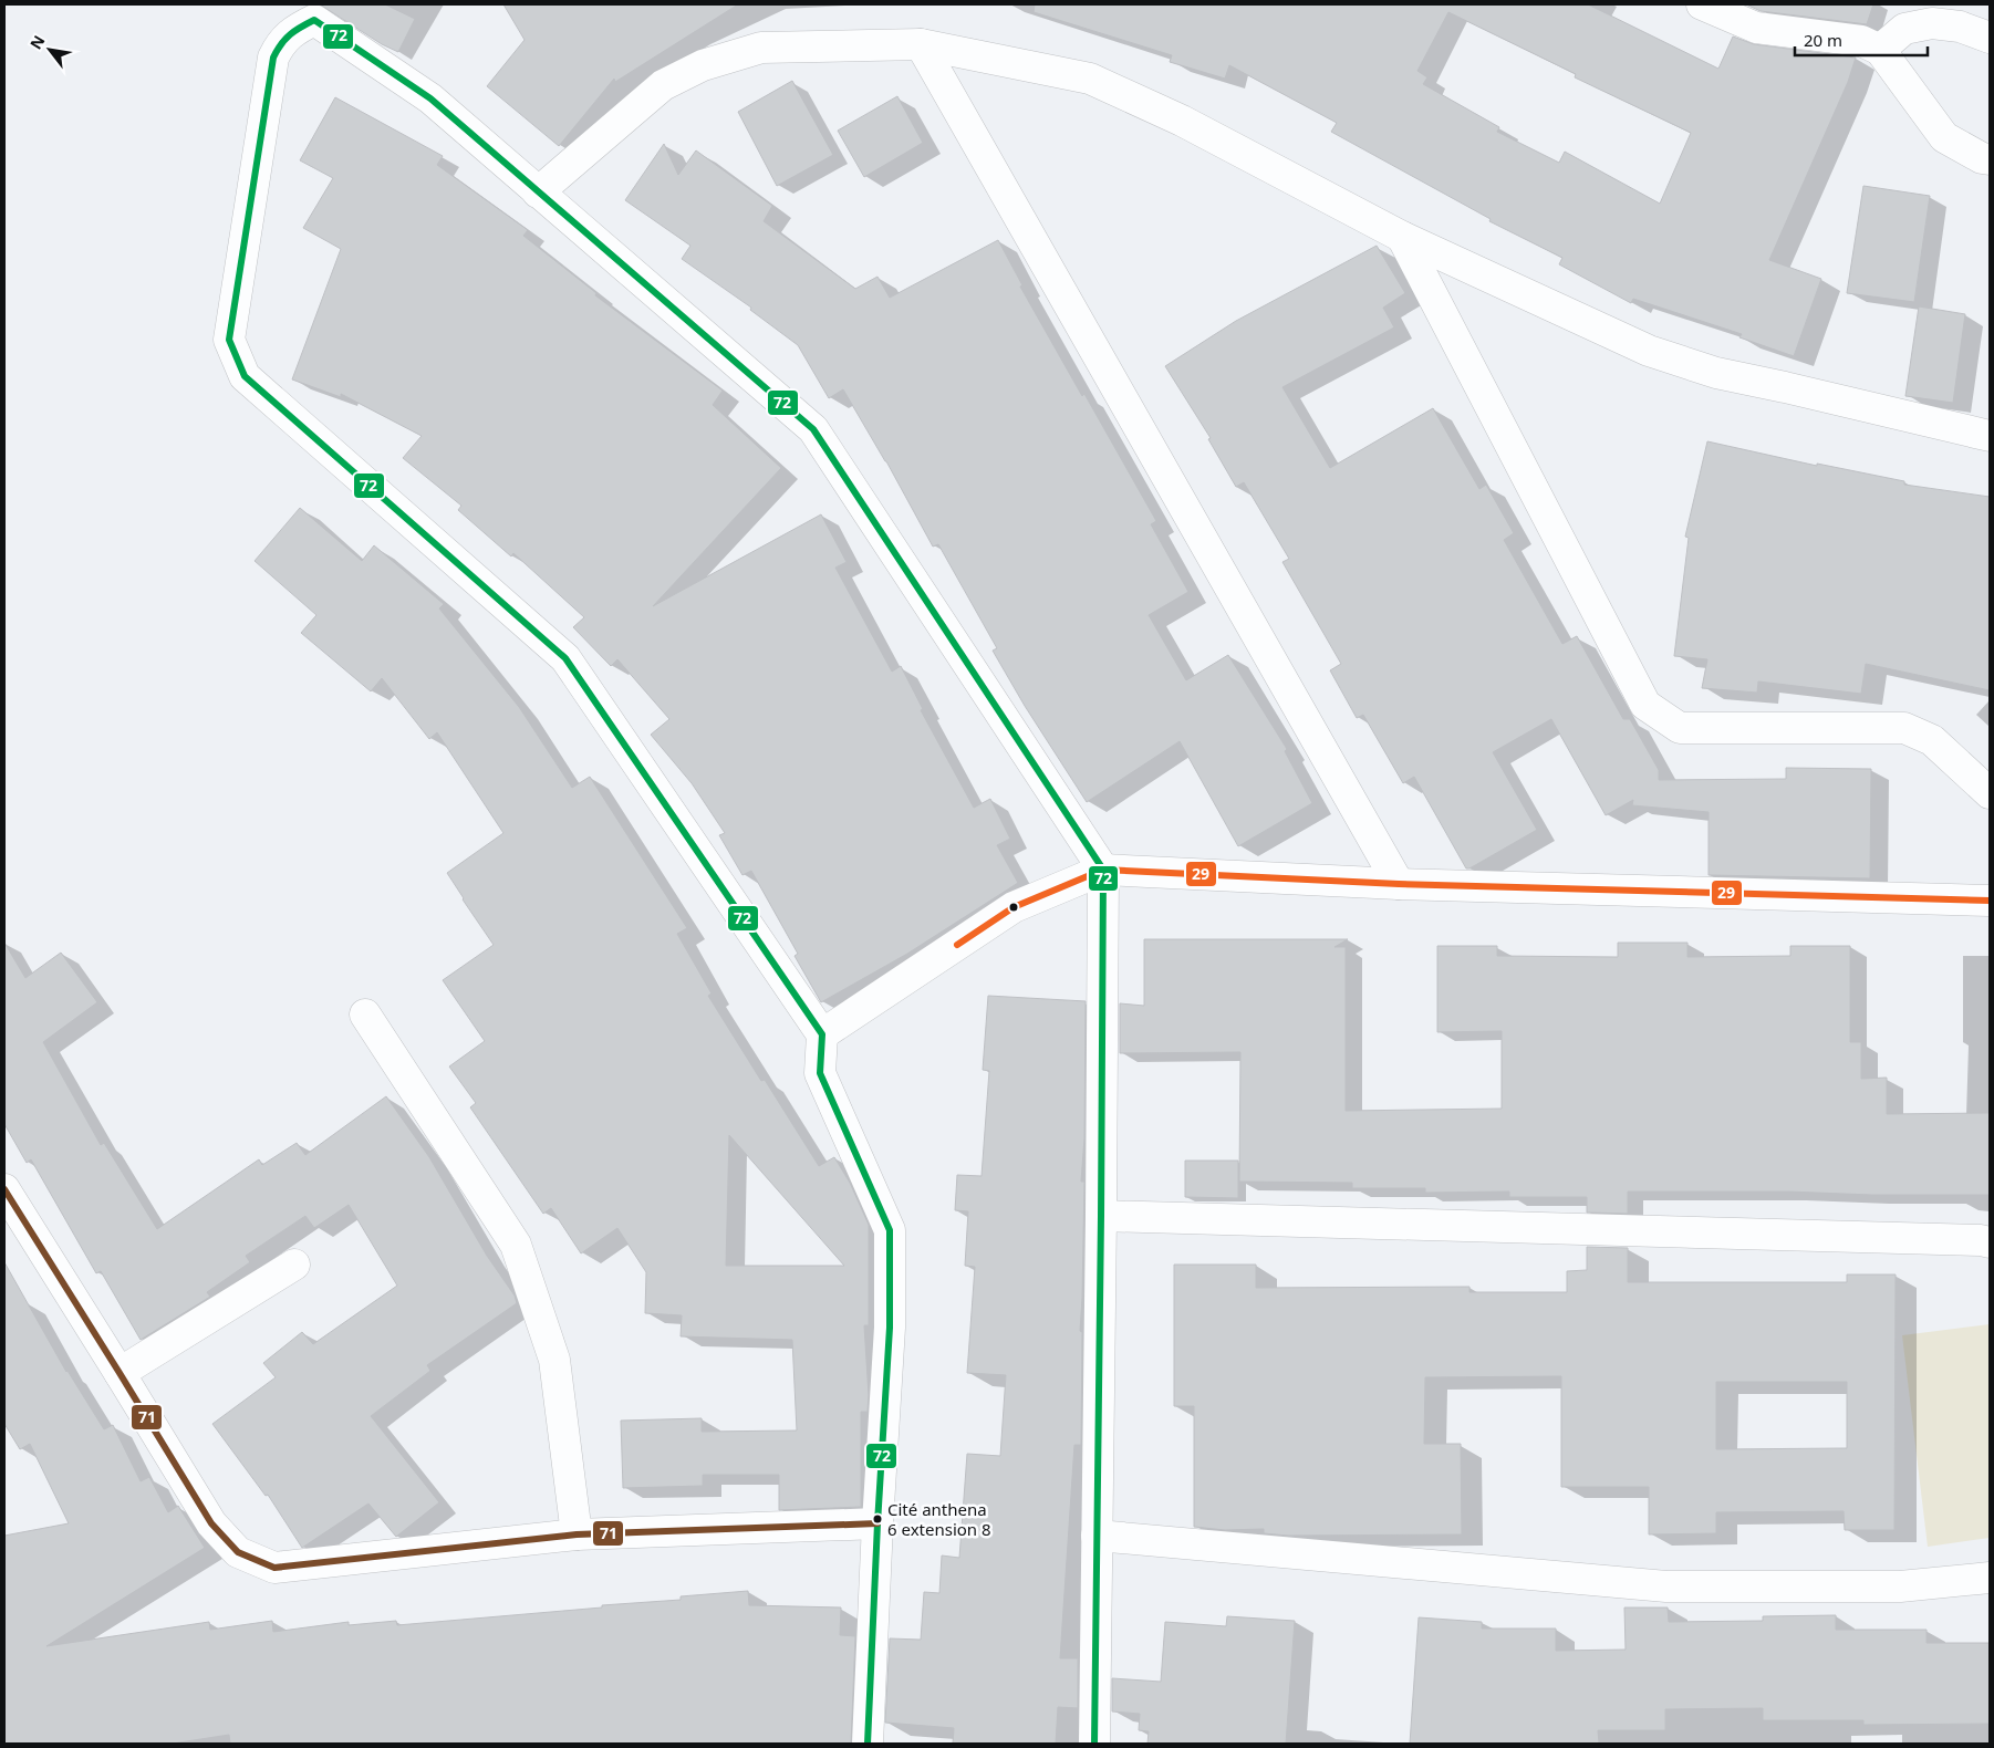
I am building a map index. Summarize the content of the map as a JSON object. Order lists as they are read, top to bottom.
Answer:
{
  "places": ["Cité anthena 6 extension 8"],
  "lines": ["transit line 72", "transit line 29", "transit line 71"],
  "scale_bar": "20 m",
  "north": "top left"
}
